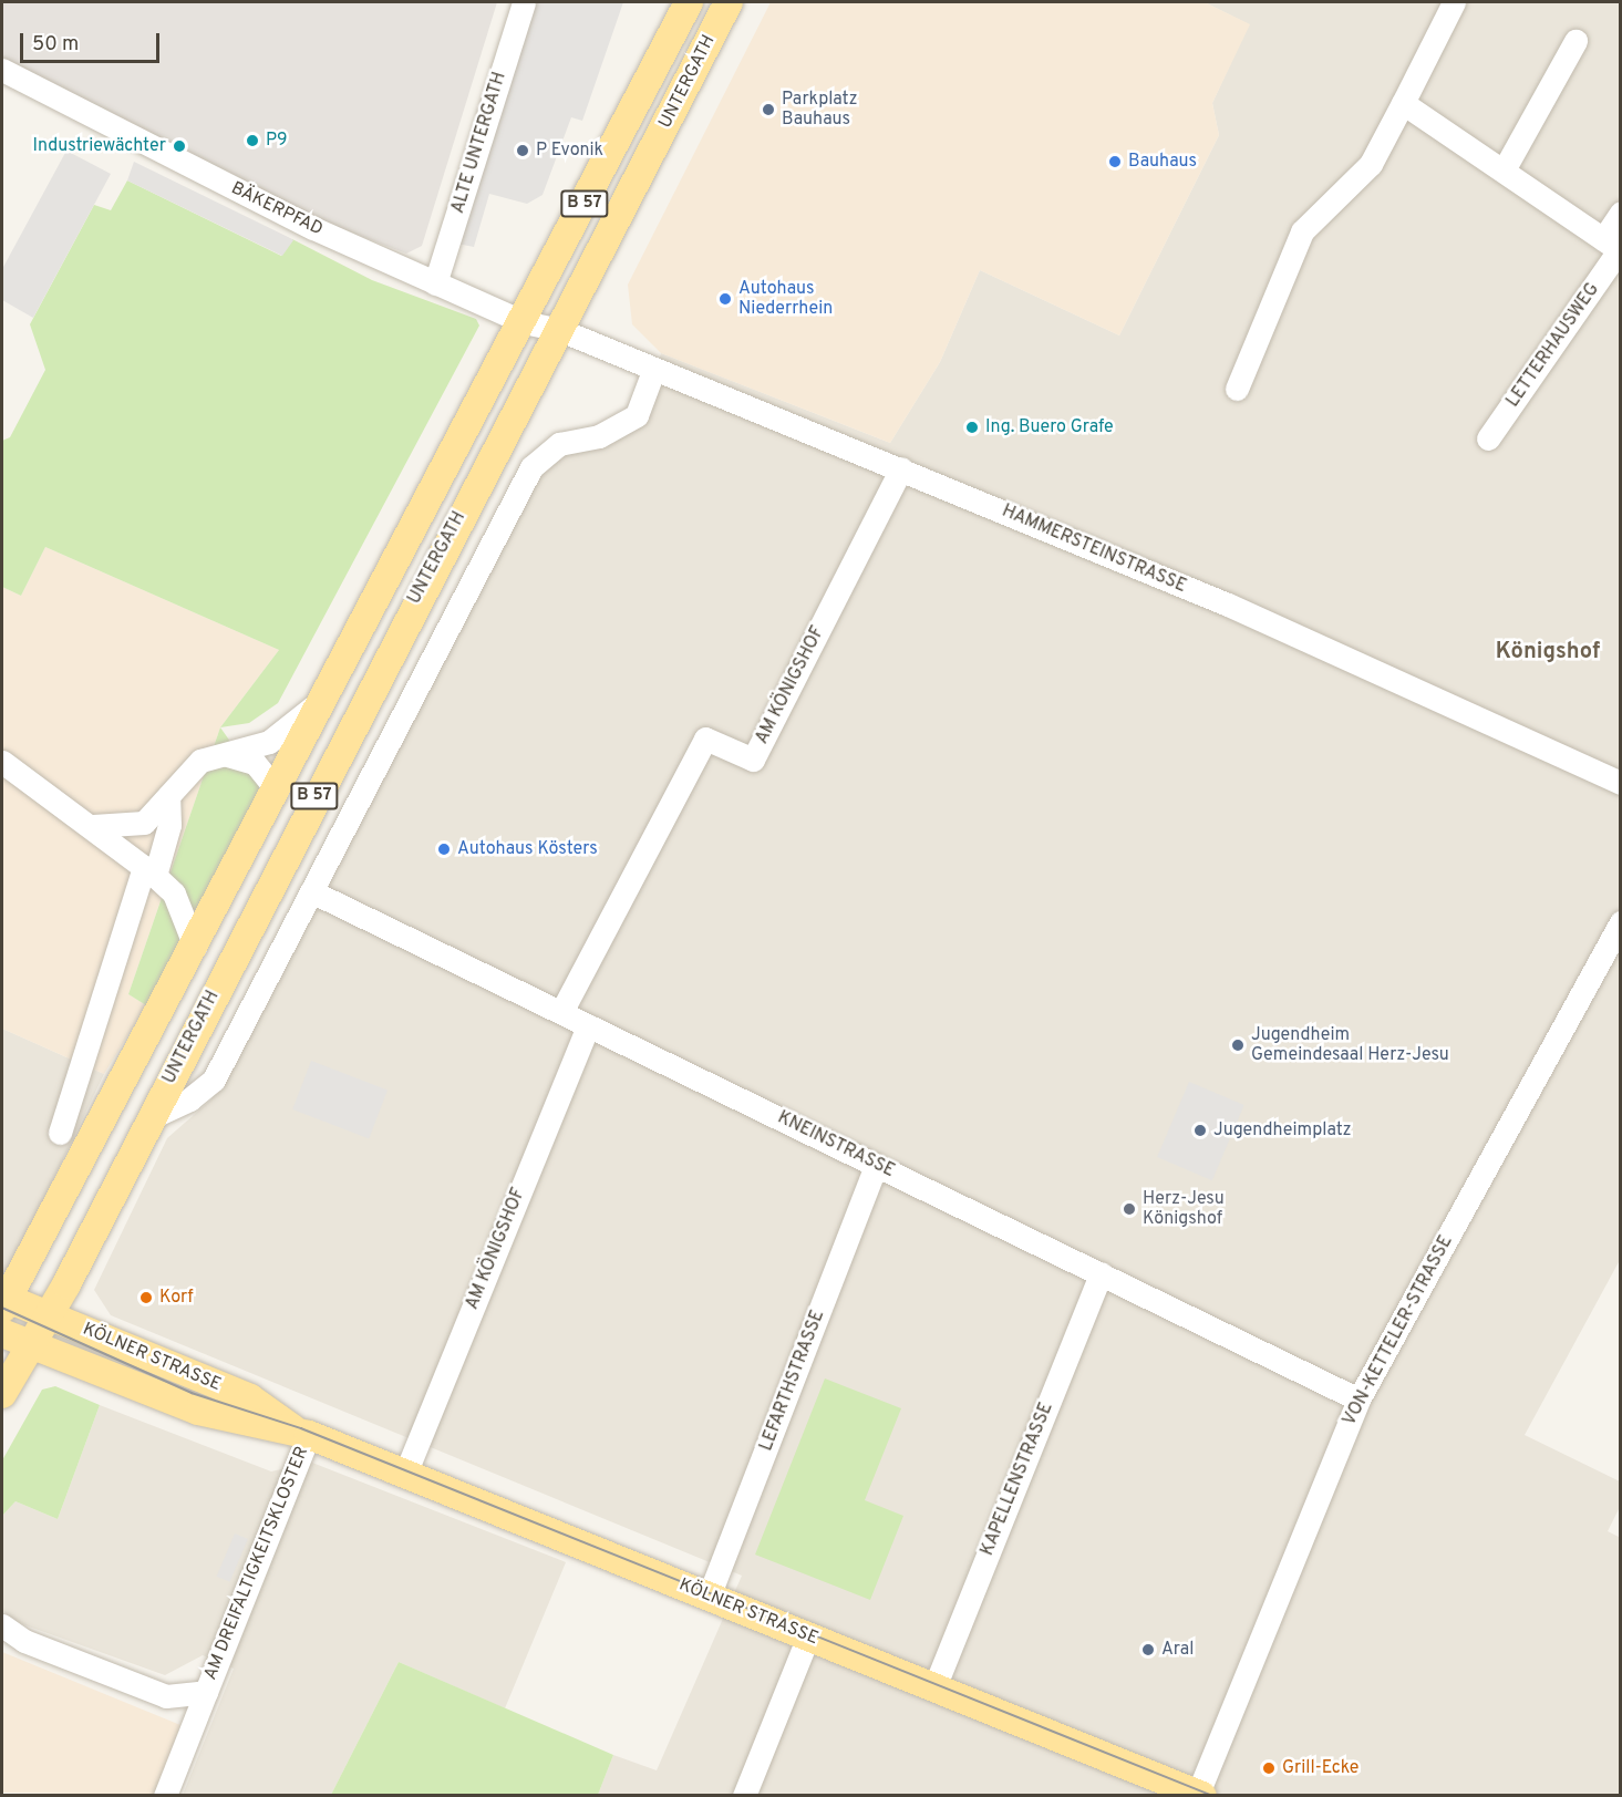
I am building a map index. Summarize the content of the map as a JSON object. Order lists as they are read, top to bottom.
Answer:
{
  "streets": {
    "main road": ["UNTERGATH", "B 57", "KÖLNER STRASSE"],
    "street": [
      "ALTE UNTERGATH",
      "BÄKERPFAD",
      "LETTERHAUSWEG",
      "HAMMERSTEINSTRASSE",
      "AM KÖNIGSHOF",
      "KNEINSTRASSE",
      "VON-KETTELER-STRASSE",
      "LEFARTHSTRASSE",
      "KAPELLENSTRASSE",
      "AM DREIFALTIGKEITSKLOSTER"
    ]
  },
  "crossings": [
    ["UNTERGATH", "B 57"],
    ["UNTERGATH", "BÄKERPFAD"],
    ["UNTERGATH", "HAMMERSTEINSTRASSE"],
    ["UNTERGATH", "KNEINSTRASSE"],
    ["UNTERGATH", "KÖLNER STRASSE"],
    ["ALTE UNTERGATH", "BÄKERPFAD"],
    ["B 57", "KÖLNER STRASSE"],
    ["BÄKERPFAD", "HAMMERSTEINSTRASSE"],
    ["HAMMERSTEINSTRASSE", "AM KÖNIGSHOF"],
    ["AM KÖNIGSHOF", "KNEINSTRASSE"],
    ["AM KÖNIGSHOF", "KÖLNER STRASSE"],
    ["KNEINSTRASSE", "VON-KETTELER-STRASSE"],
    ["KNEINSTRASSE", "LEFARTHSTRASSE"],
    ["KNEINSTRASSE", "KAPELLENSTRASSE"],
    ["VON-KETTELER-STRASSE", "KÖLNER STRASSE"],
    ["KÖLNER STRASSE", "LEFARTHSTRASSE"],
    ["KÖLNER STRASSE", "KAPELLENSTRASSE"],
    ["KÖLNER STRASSE", "AM DREIFALTIGKEITSKLOSTER"]
  ],
  "districts": ["Königshof"],
  "places": [
    "Parkplatz Bauhaus",
    "P9",
    "Industriewächter",
    "P Evonik",
    "Bauhaus",
    "Autohaus Niederrhein",
    "Ing. Buero Grafe",
    "Autohaus Kösters",
    "Jugendheim Gemeindesaal Herz-Jesu",
    "Jugendheimplatz",
    "Herz-Jesu Königshof",
    "Korf",
    "Aral",
    "Grill-Ecke"
  ],
  "scale_bar": "50 m"
}
